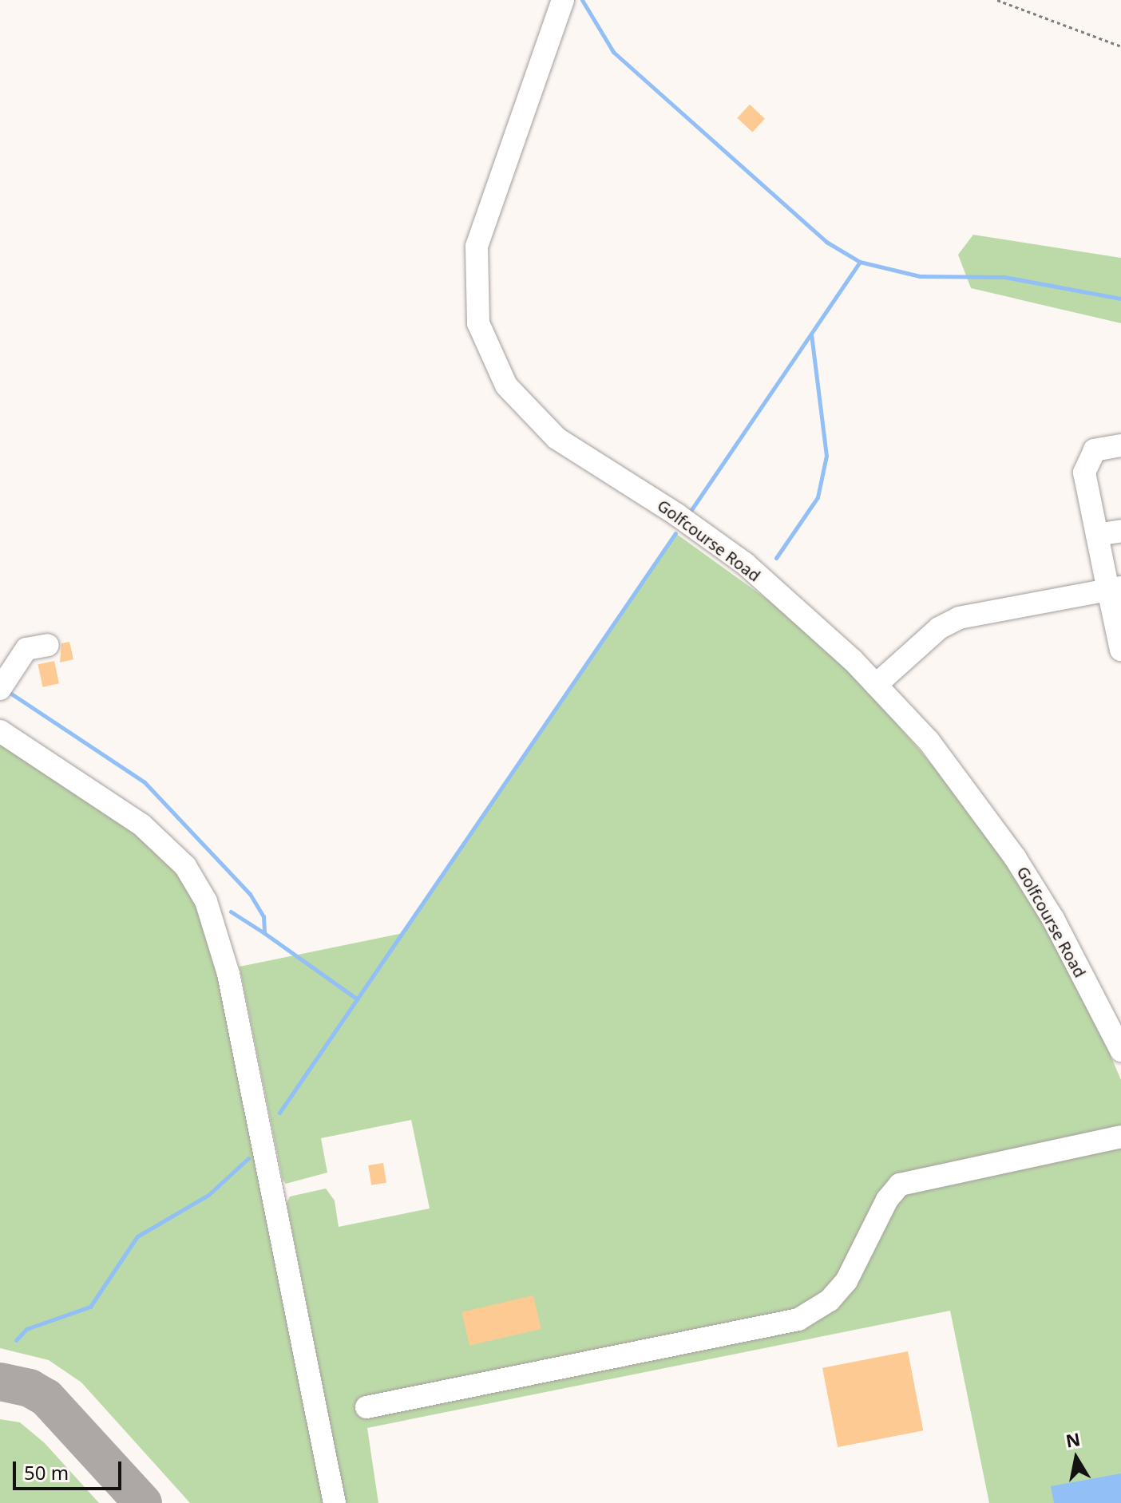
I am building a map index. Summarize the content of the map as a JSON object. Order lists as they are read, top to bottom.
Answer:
{
  "streets": {
    "street": ["Golfcourse Road"]
  },
  "scale_bar": "50 m",
  "north": "top"
}
